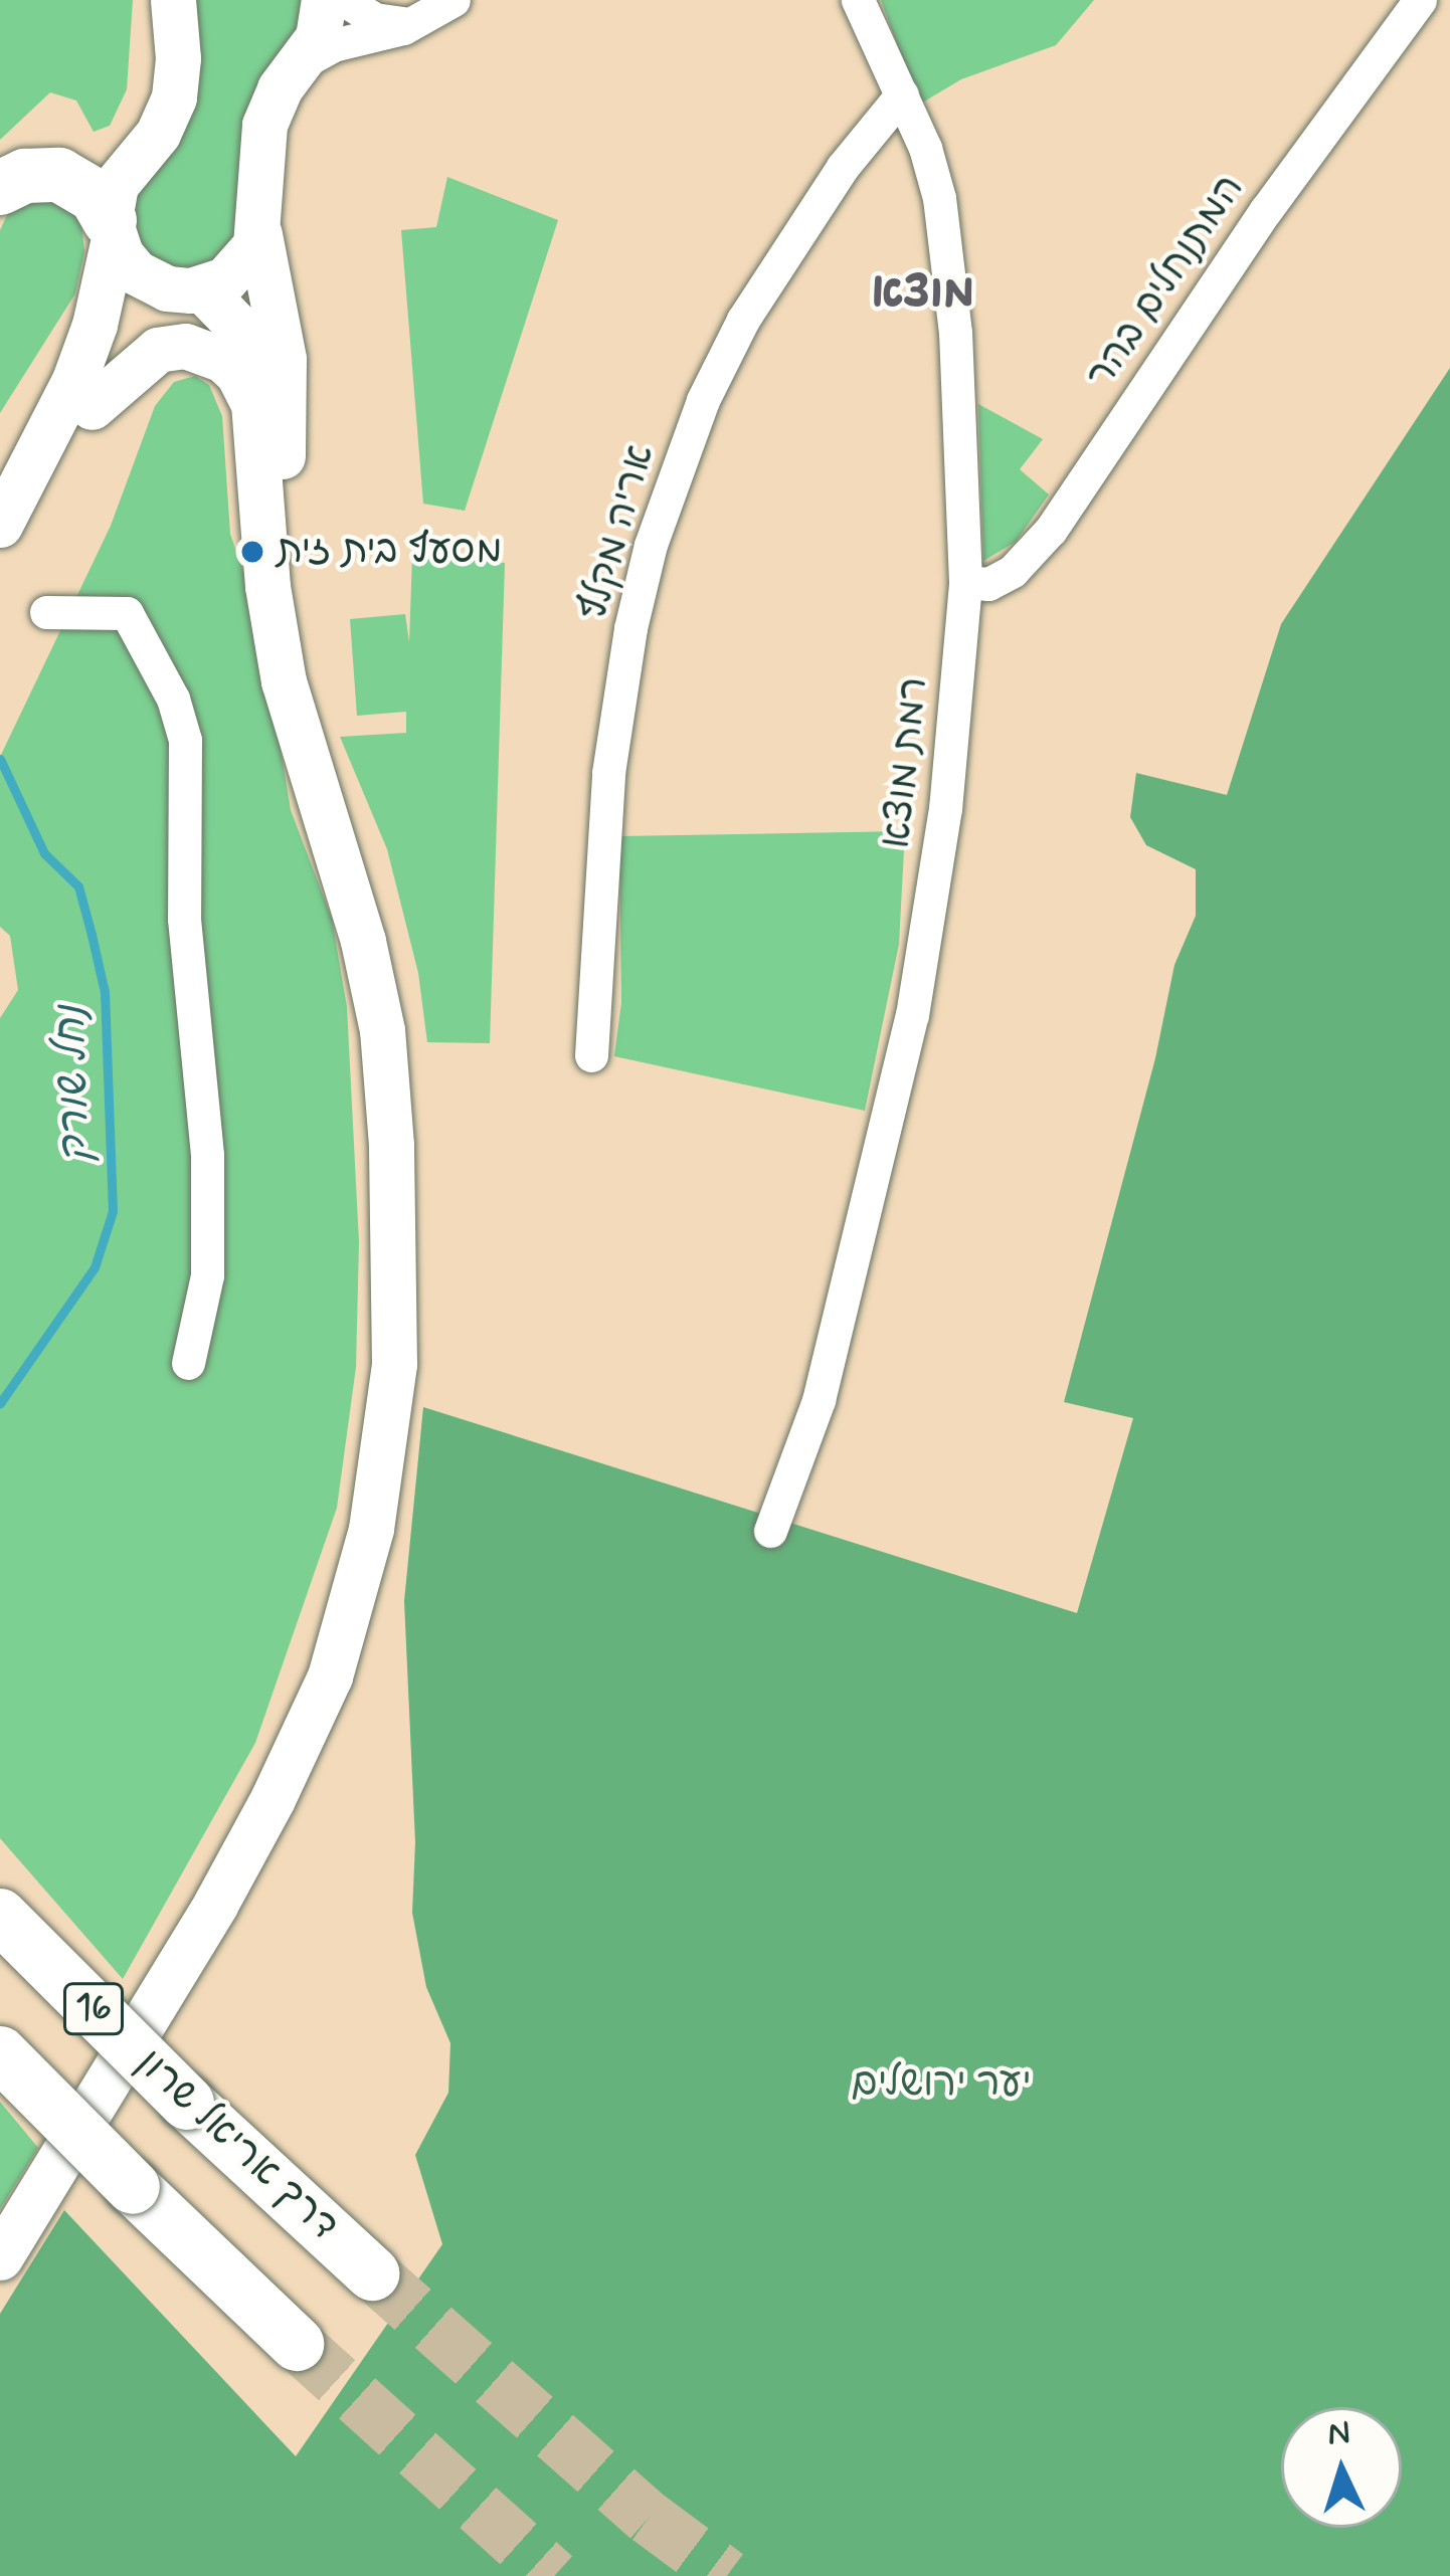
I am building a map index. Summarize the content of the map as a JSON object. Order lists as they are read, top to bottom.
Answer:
{
  "streets": {
    "highway": ["16", "דרך אריאל שרון"],
    "street": ["המתנחלים בהר", "אריה מקלף", "רמת מוצא"]
  },
  "crossings": [
    ["המתנחלים בהר", "רמת מוצא"],
    ["אריה מקלף", "רמת מוצא"]
  ],
  "districts": ["מוצא"],
  "water": ["נחל שורק"],
  "parks": ["יער ירושלים"],
  "places": ["מסעף בית זית"],
  "north": "top"
}
